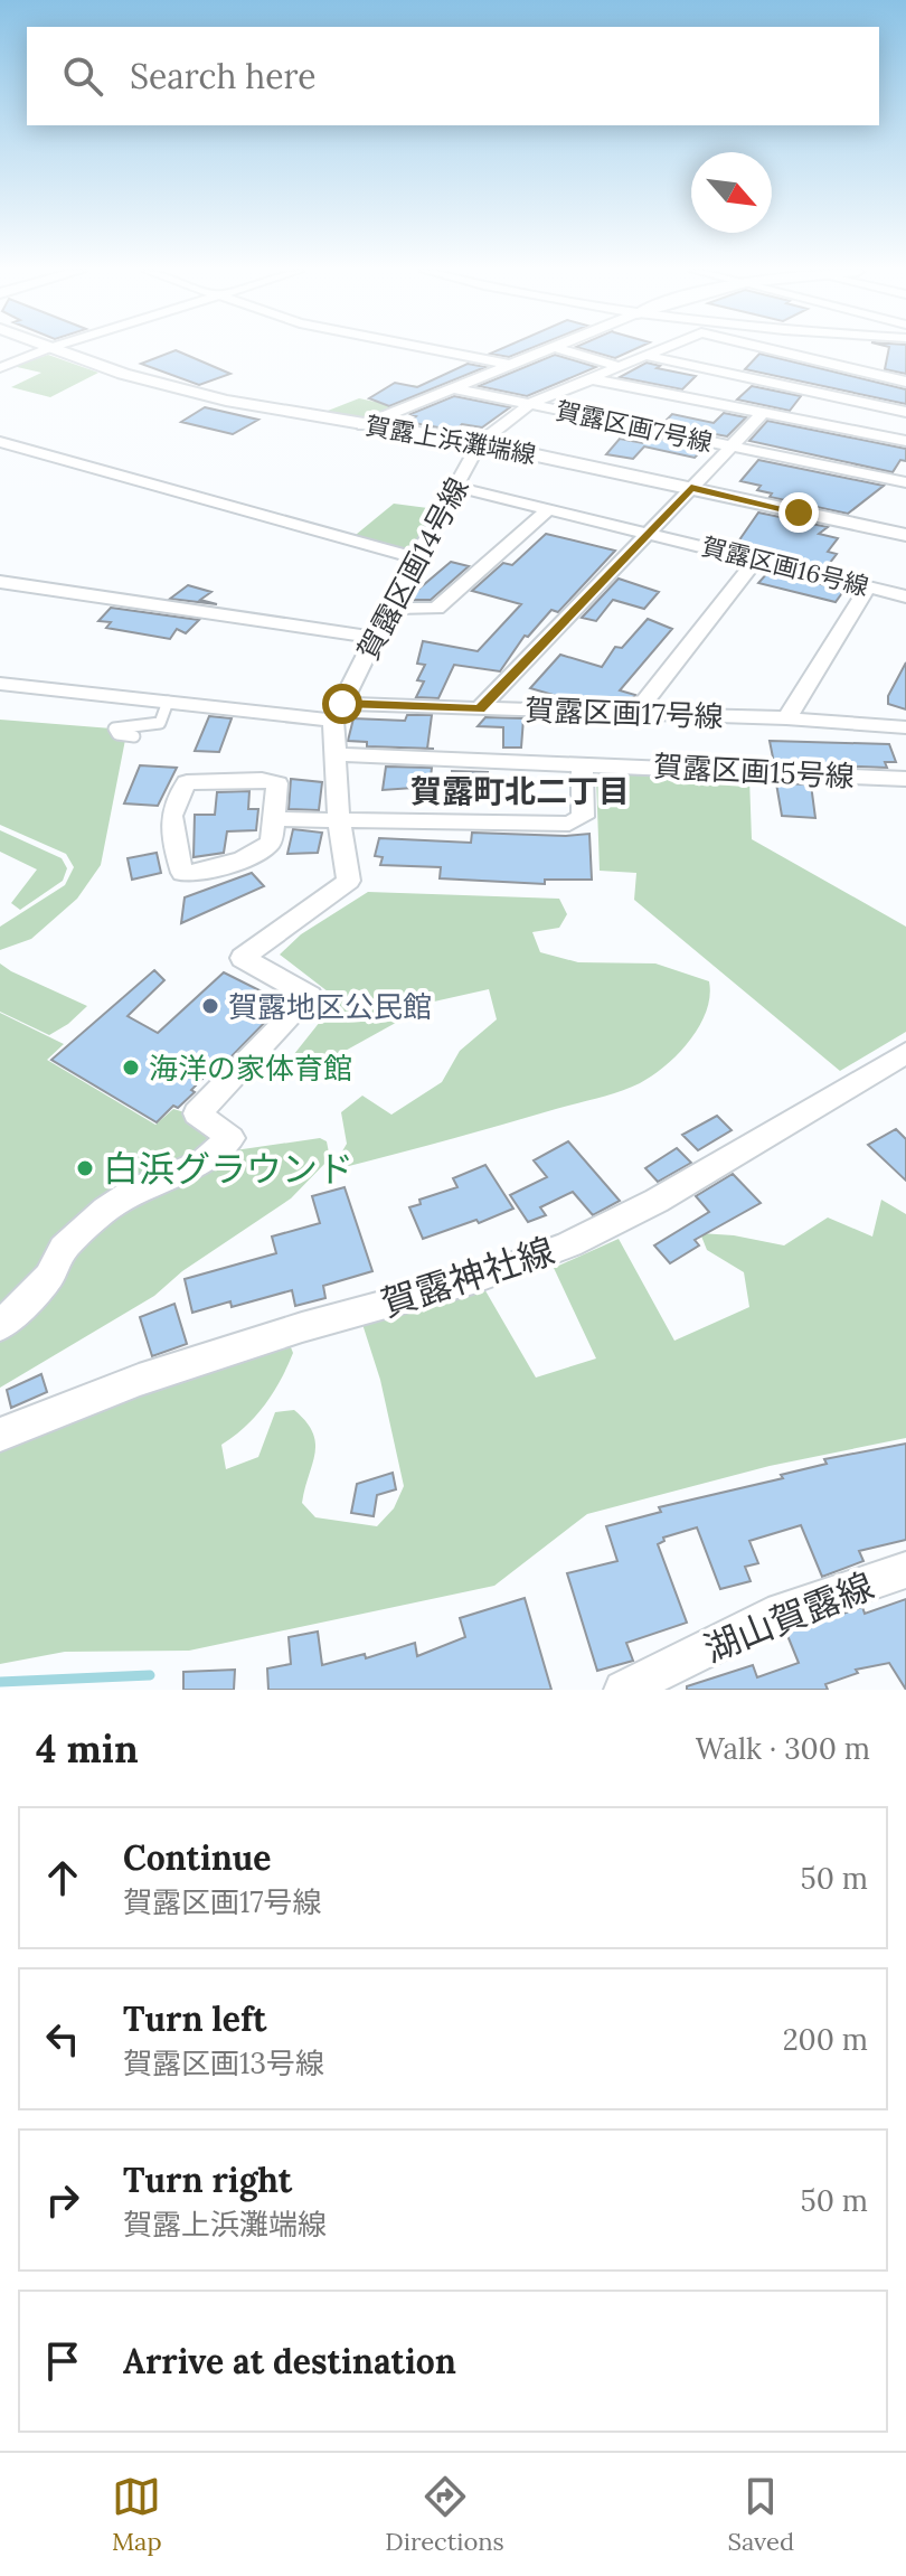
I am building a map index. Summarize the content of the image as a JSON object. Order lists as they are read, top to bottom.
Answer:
{
  "streets": {
    "street": [
      "賀露区画7号線",
      "賀露上浜灘端線",
      "賀露区画16号線",
      "賀露区画14号線",
      "賀露区画17号線",
      "賀露区画15号線",
      "賀露神社線",
      "湖山賀露線"
    ]
  },
  "crossings": [
    ["賀露上浜灘端線", "賀露区画14号線"],
    ["賀露区画16号線", "賀露区画14号線"],
    ["賀露区画14号線", "賀露区画17号線"],
    ["賀露区画14号線", "賀露区画15号線"]
  ],
  "districts": ["賀露町北二丁目"],
  "places": ["賀露地区公民館", "海洋の家体育館", "白浜グラウンド"],
  "north": "bottom right",
  "page": {
    "search": "Search here",
    "heading": ["4 min", "Walk · 300 m"],
    "list": [
      ["Continue", "賀露区画17号線", "50 m"],
      ["Turn left", "賀露区画13号線", "200 m"],
      ["Turn right", "賀露上浜灘端線", "50 m"],
      "Arrive at destination"
    ],
    "nav": ["Map", "Directions", "Saved"]
  }
}
